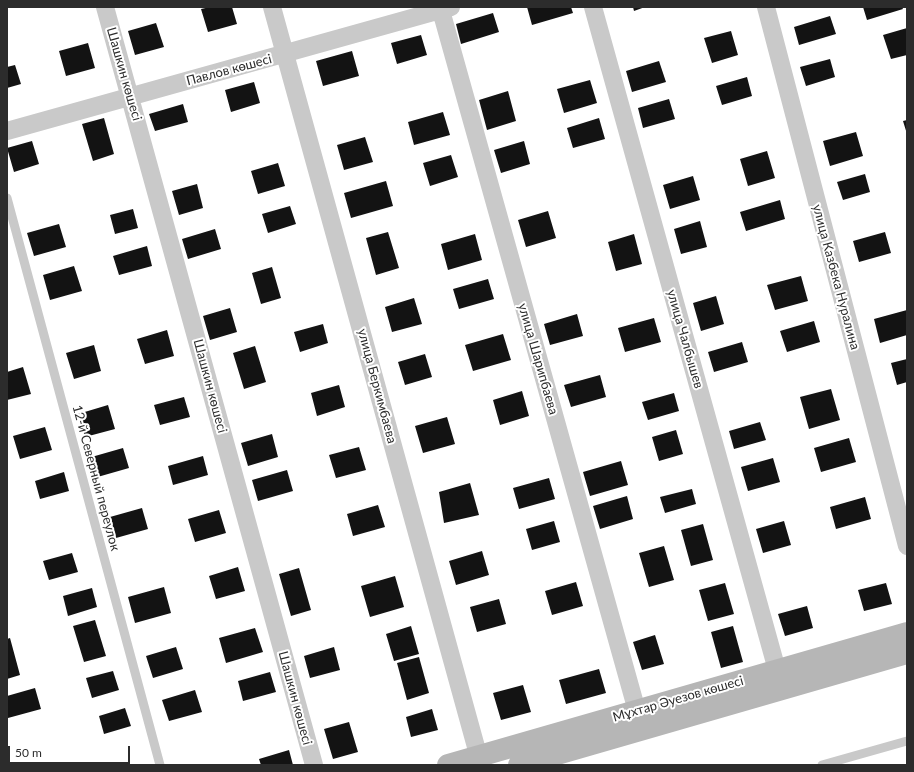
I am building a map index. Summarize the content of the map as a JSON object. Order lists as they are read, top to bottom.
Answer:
{
  "streets": {
    "main road": ["Мұхтар Әуезов көшесі"],
    "street": [
      "Павлов көшесі",
      "Шашкин көшесі",
      "улица Казбека Нуралина",
      "улица Чалбышев",
      "улица Шарипбаева",
      "улица Беркимбаева"
    ],
    "lane": ["12-й Северный переулок"]
  },
  "crossings": [
    ["Павлов көшесі", "Шашкин көшесі"],
    ["Павлов көшесі", "улица Шарипбаева"],
    ["Павлов көшесі", "улица Беркимбаева"],
    ["улица Чалбышев", "Мұхтар Әуезов көшесі"],
    ["улица Шарипбаева", "Мұхтар Әуезов көшесі"],
    ["улица Беркимбаева", "Мұхтар Әуезов көшесі"]
  ],
  "scale_bar": "50 m"
}
